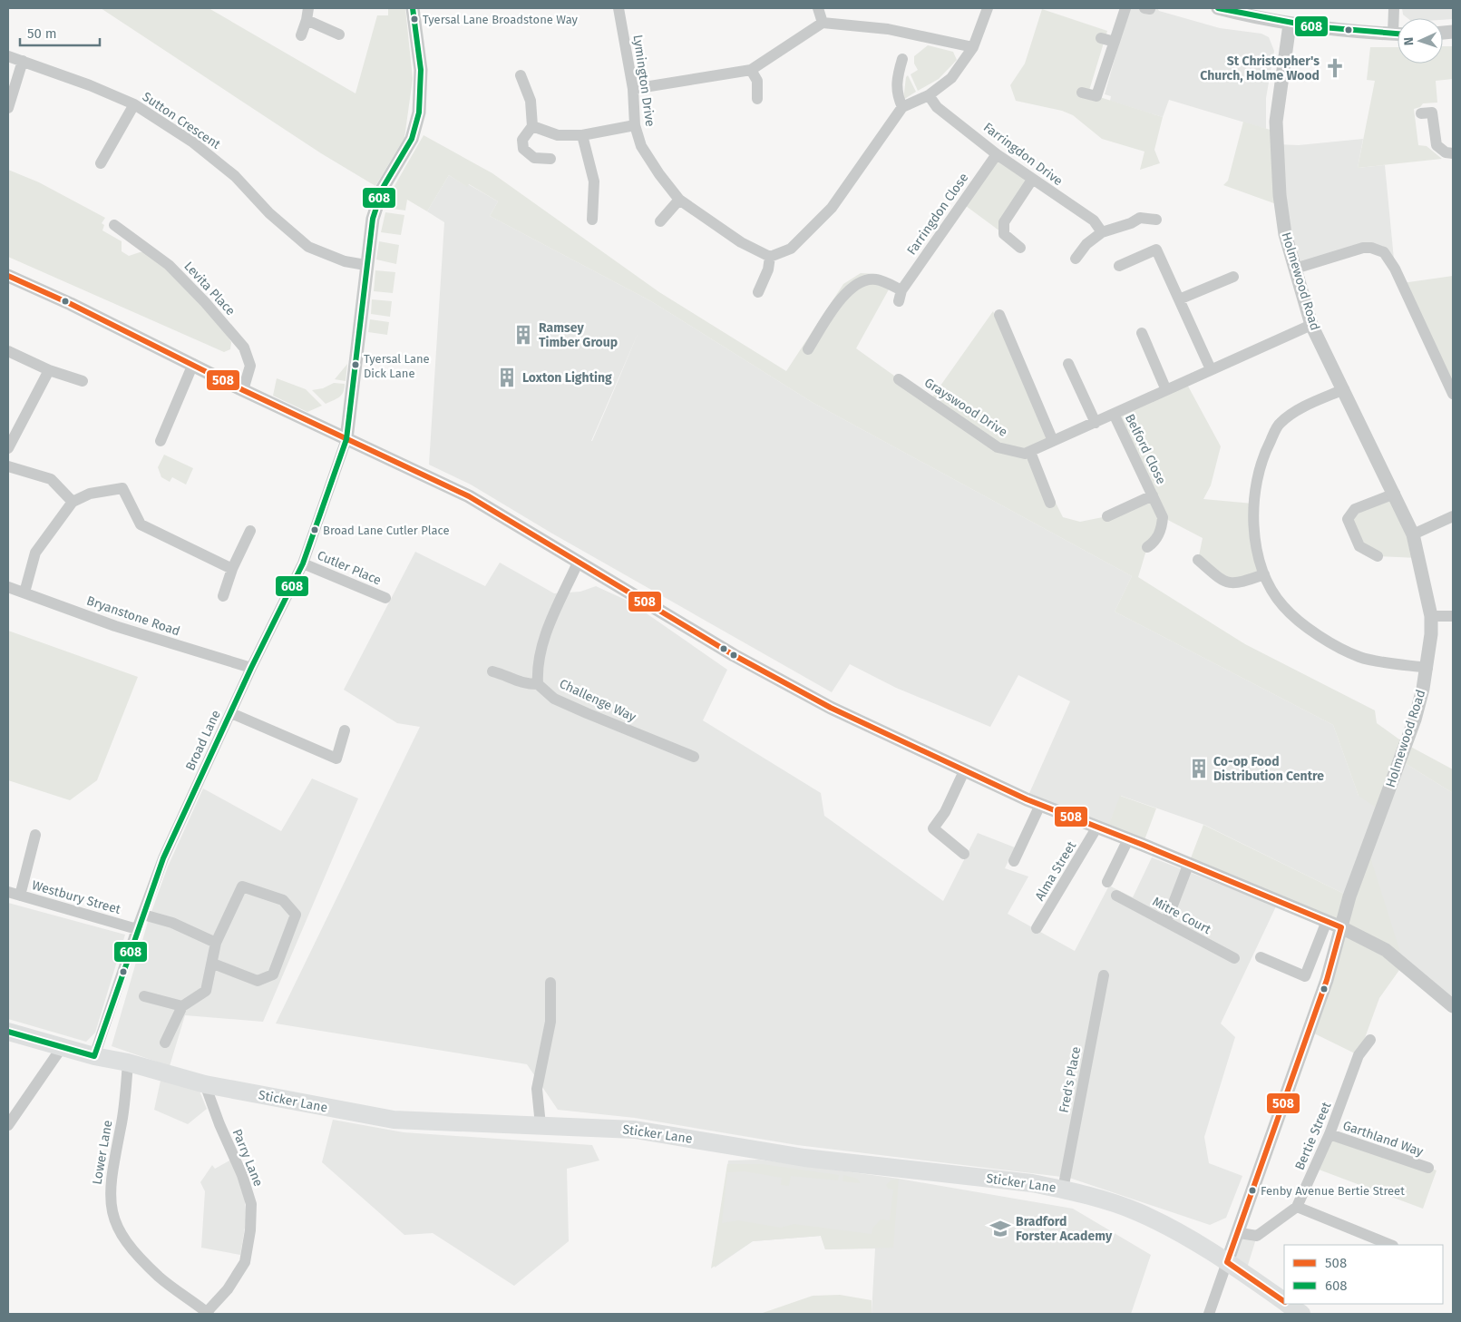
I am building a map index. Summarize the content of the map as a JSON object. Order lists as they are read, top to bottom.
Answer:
{
  "streets": {
    "highway": ["Sticker Lane"],
    "street": [
      "Lymington Drive",
      "Sutton Crescent",
      "Farringdon Drive",
      "Farringdon Close",
      "Holmewood Road",
      "Levita Place",
      "Grayswood Drive",
      "Belford Close",
      "Cutler Place",
      "Bryanstone Road",
      "Challenge Way",
      "Broad Lane",
      "Alma Street",
      "Westbury Street",
      "Mitre Court",
      "Fred's Place",
      "Bertie Street",
      "Garthland Way",
      "Lower Lane",
      "Parry Lane"
    ]
  },
  "crossings": [
    ["Farringdon Drive", "Farringdon Close"],
    ["Holmewood Road", "Sticker Lane"],
    ["Holmewood Road", "Bertie Street"],
    ["Cutler Place", "Broad Lane"],
    ["Bryanstone Road", "Broad Lane"],
    ["Broad Lane", "Westbury Street"],
    ["Broad Lane", "Sticker Lane"],
    ["Fred's Place", "Sticker Lane"],
    ["Sticker Lane", "Lower Lane"],
    ["Sticker Lane", "Parry Lane"],
    ["Bertie Street", "Garthland Way"],
    ["Lower Lane", "Parry Lane"]
  ],
  "places": {
    "other": [
      "Tyersal Lane Broadstone Way",
      "Tyersal Lane Dick Lane",
      "Broad Lane Cutler Place",
      "Fenby Avenue Bertie Street"
    ],
    "church": ["St Christopher's Church, Holme Wood"],
    "building": ["Ramsey Timber Group", "Loxton Lighting", "Co-op Food Distribution Centre"],
    "school or university": ["Bradford Forster Academy"]
  },
  "lines": ["transit line 608", "transit line 508"],
  "legend": ["508", "608"],
  "scale_bar": "50 m",
  "north": "left"
}
